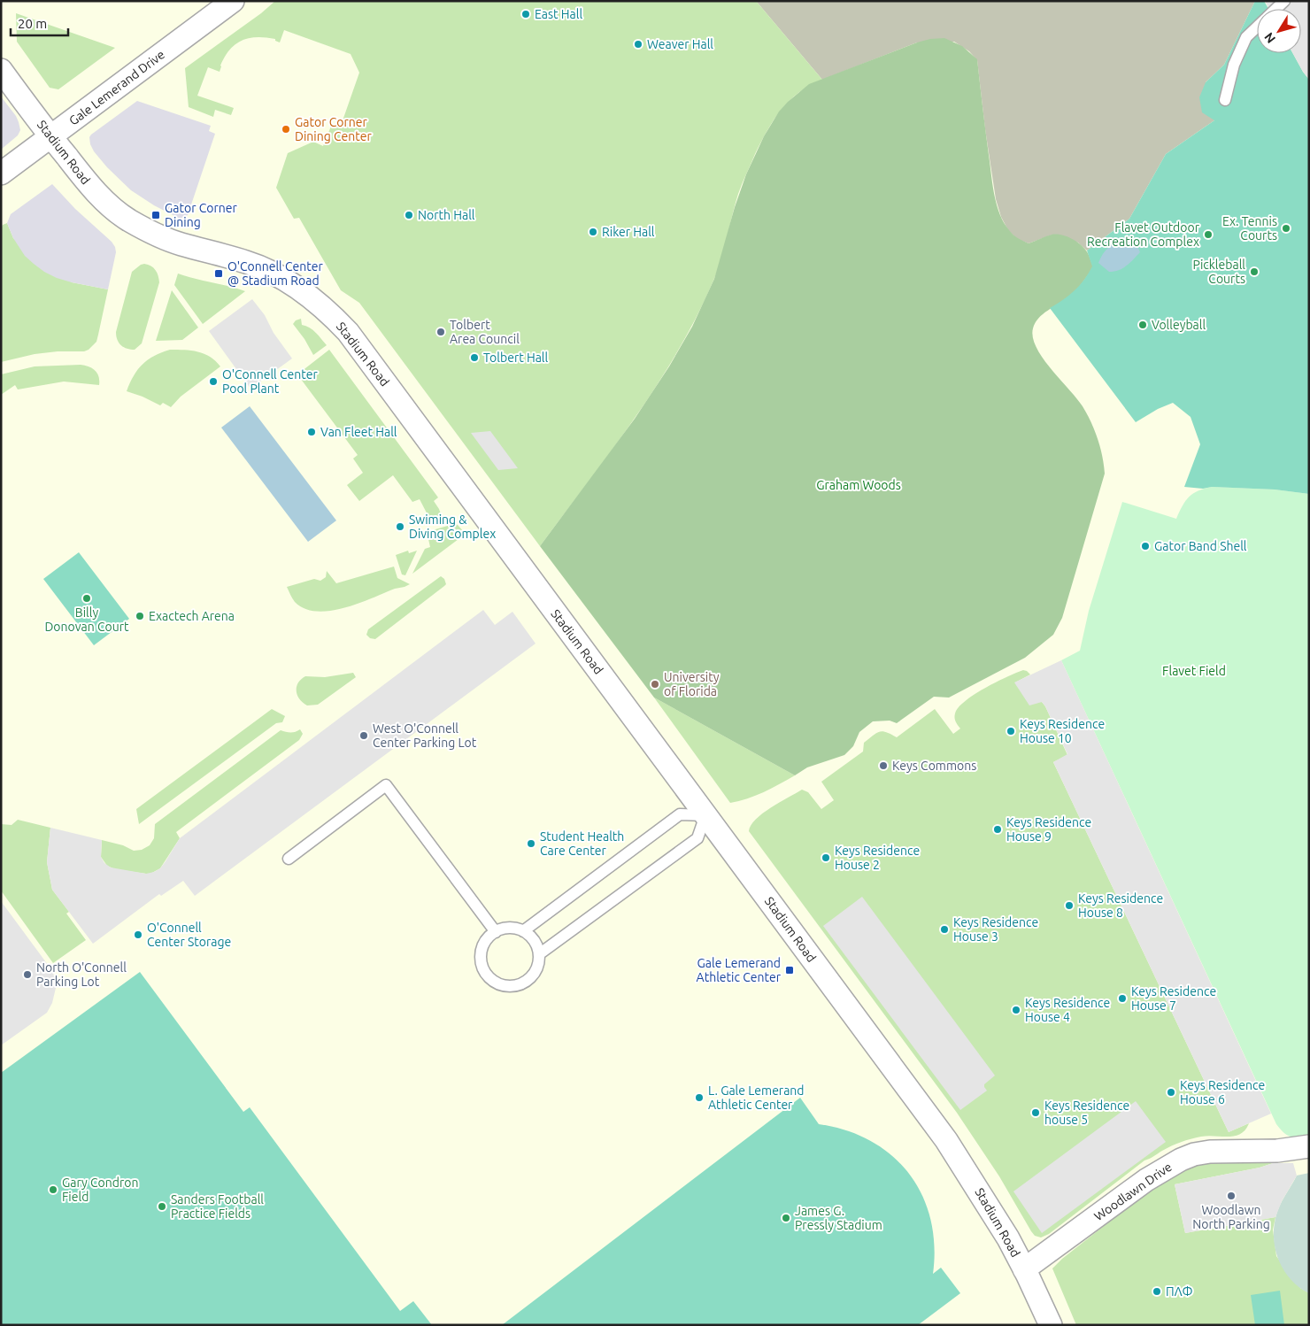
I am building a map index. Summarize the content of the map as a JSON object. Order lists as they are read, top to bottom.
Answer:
{
  "streets": {
    "street": ["Gale Lemerand Drive", "Stadium Road", "Woodlawn Drive"]
  },
  "crossings": [
    ["Gale Lemerand Drive", "Stadium Road"],
    ["Stadium Road", "Woodlawn Drive"]
  ],
  "parks": ["Graham Woods", "Flavet Field"],
  "places": {
    "other": [
      "East Hall",
      "Weaver Hall",
      "Gator Corner Dining Center",
      "North Hall",
      "Ex. Tennis Courts",
      "Riker Hall",
      "Flavet Outdoor Recreation Complex",
      "Pickleball Courts",
      "Volleyball",
      "Tolbert Area Council",
      "Tolbert Hall",
      "O'Connell Center Pool Plant",
      "Van Fleet Hall",
      "Swiming & Diving Complex",
      "Gator Band Shell",
      "Billy Donovan Court",
      "Exactech Arena",
      "University of Florida",
      "Keys Residence House 10",
      "West O'Connell Center Parking Lot",
      "Keys Commons",
      "Keys Residence House 9",
      "Student Health Care Center",
      "Keys Residence House 2",
      "Keys Residence House 8",
      "Keys Residence House 3",
      "O'Connell Center Storage",
      "North O'Connell Parking Lot",
      "Keys Residence House 7",
      "Keys Residence House 4",
      "Keys Residence House 6",
      "L. Gale Lemerand Athletic Center",
      "Keys Residence house 5",
      "Gary Condron Field",
      "Woodlawn North Parking",
      "Sanders Football Practice Fields",
      "James G. Pressly Stadium",
      "ΠΛΦ"
    ],
    "transit": ["Gator Corner Dining", "O'Connell Center @ Stadium Road", "Gale Lemerand Athletic Center"]
  },
  "scale_bar": "20 m",
  "north": "bottom left"
}
